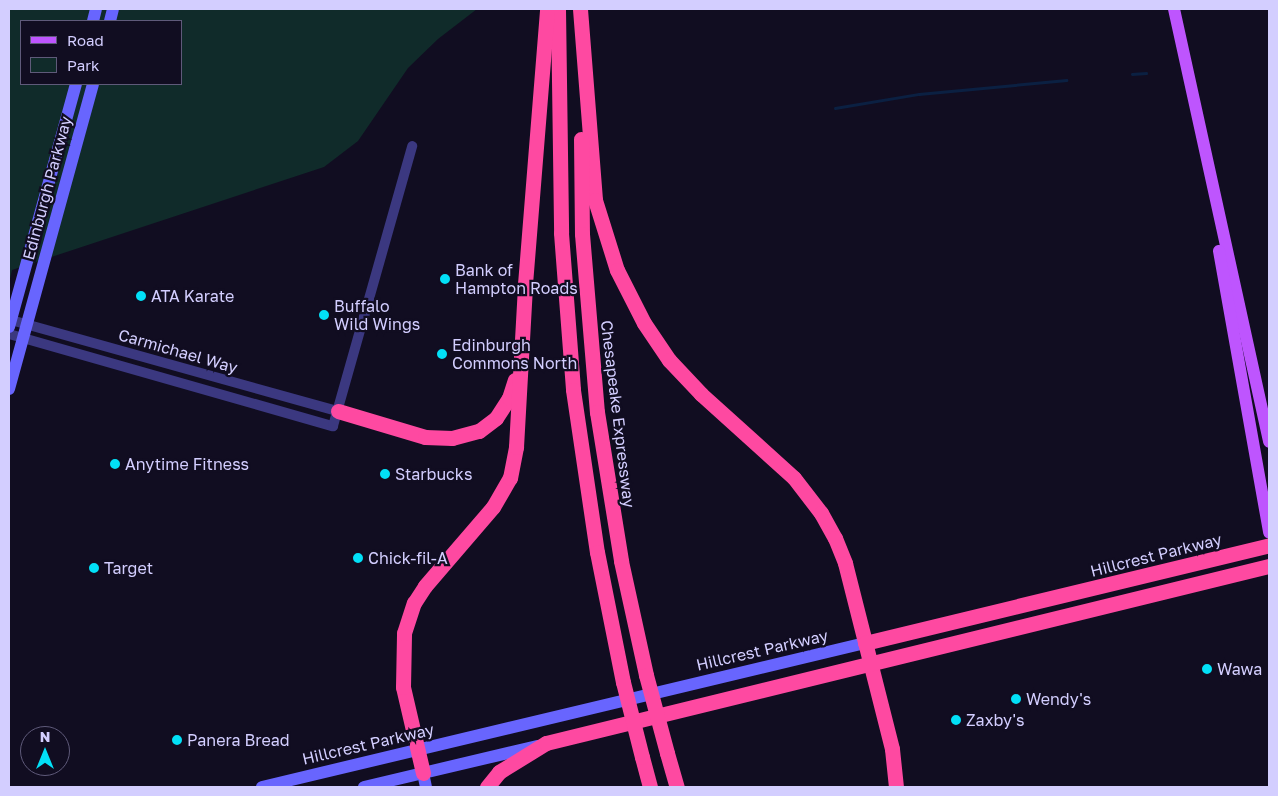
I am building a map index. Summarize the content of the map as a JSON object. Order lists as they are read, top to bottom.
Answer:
{
  "streets": {
    "highway": ["Chesapeake Expressway", "Hillcrest Parkway"],
    "main road": ["Edinburgh Parkway"],
    "street": ["Carmichael Way"]
  },
  "crossings": [
    ["Edinburgh Parkway", "Carmichael Way"]
  ],
  "places": [
    "Bank of Hampton Roads",
    "ATA Karate",
    "Buffalo Wild Wings",
    "Edinburgh Commons North",
    "Anytime Fitness",
    "Starbucks",
    "Chick-fil-A",
    "Target",
    "Wawa",
    "Wendy's",
    "Zaxby's",
    "Panera Bread"
  ],
  "legend": ["Road", "Park"],
  "north": "top"
}
